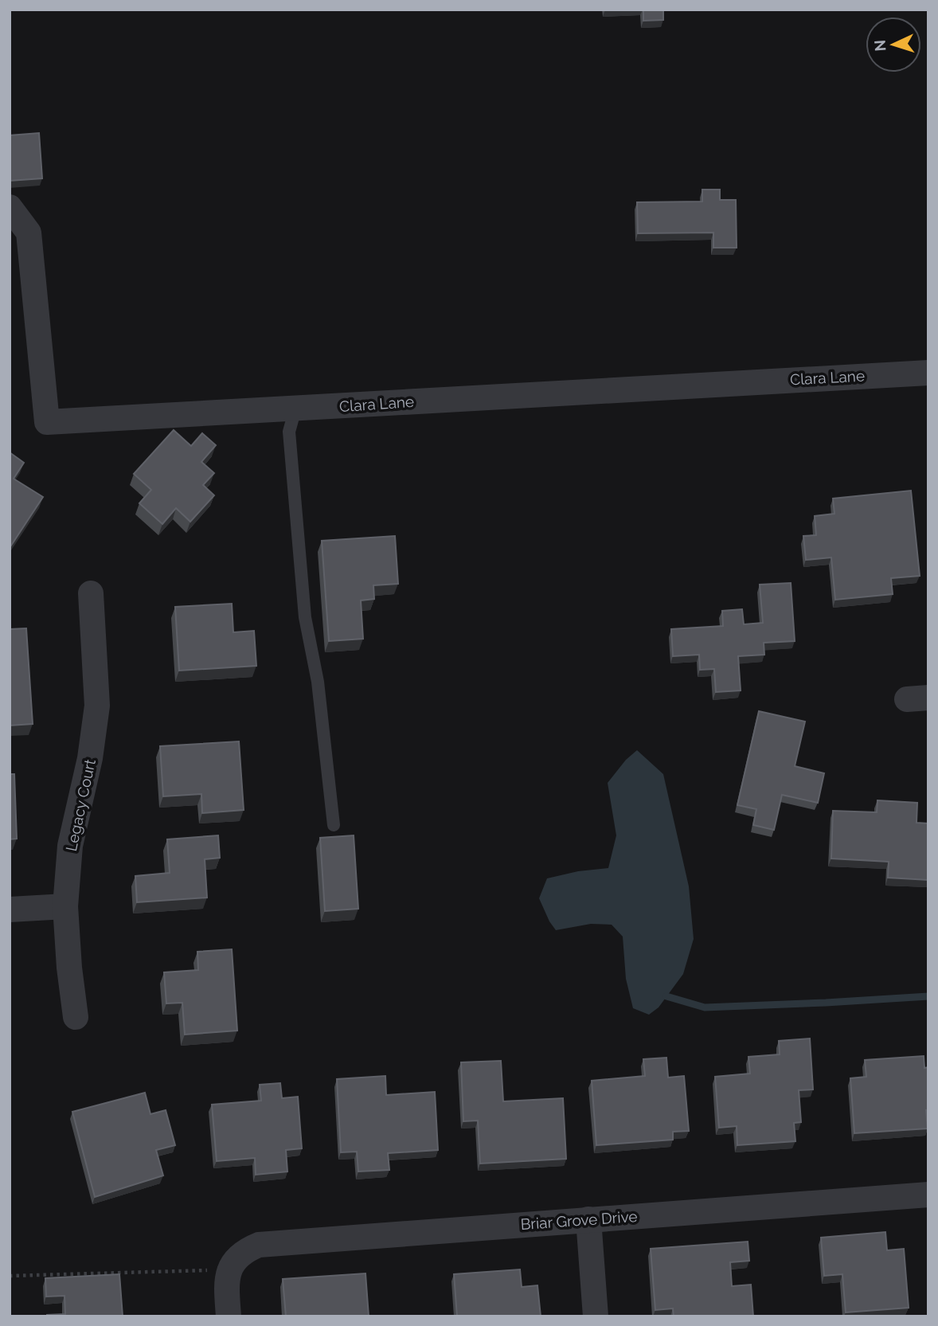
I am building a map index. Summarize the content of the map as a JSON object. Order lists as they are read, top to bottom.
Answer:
{
  "streets": {
    "street": ["Clara Lane", "Legacy Court", "Briar Grove Drive"]
  },
  "north": "left"
}
